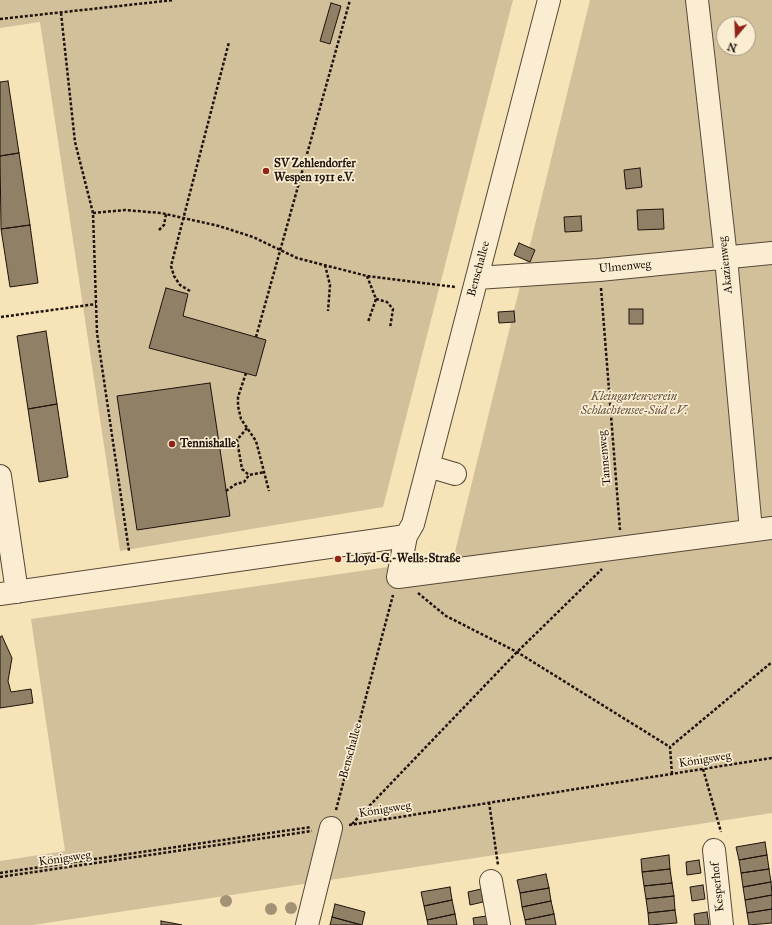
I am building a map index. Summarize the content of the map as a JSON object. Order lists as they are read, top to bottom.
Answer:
{
  "streets": {
    "street": [
      "Akazienweg",
      "Ulmenweg",
      "Benschallee",
      "Kesperhof"
    ],
    "path": ["Tannenweg", "Königsweg"]
  },
  "crossings": [
    ["Akazienweg", "Ulmenweg"],
    ["Ulmenweg", "Benschallee"],
    ["Ulmenweg", "Tannenweg"],
    ["Benschallee", "Königsweg"]
  ],
  "parks": ["Kleingartenverein Schlachtensee-Süd e.V."],
  "places": ["SV Zehlendorfer Wespen 1911 e.V.", "Tennishalle", "Lloyd-G.-Wells-Straße"],
  "north": "bottom"
}
